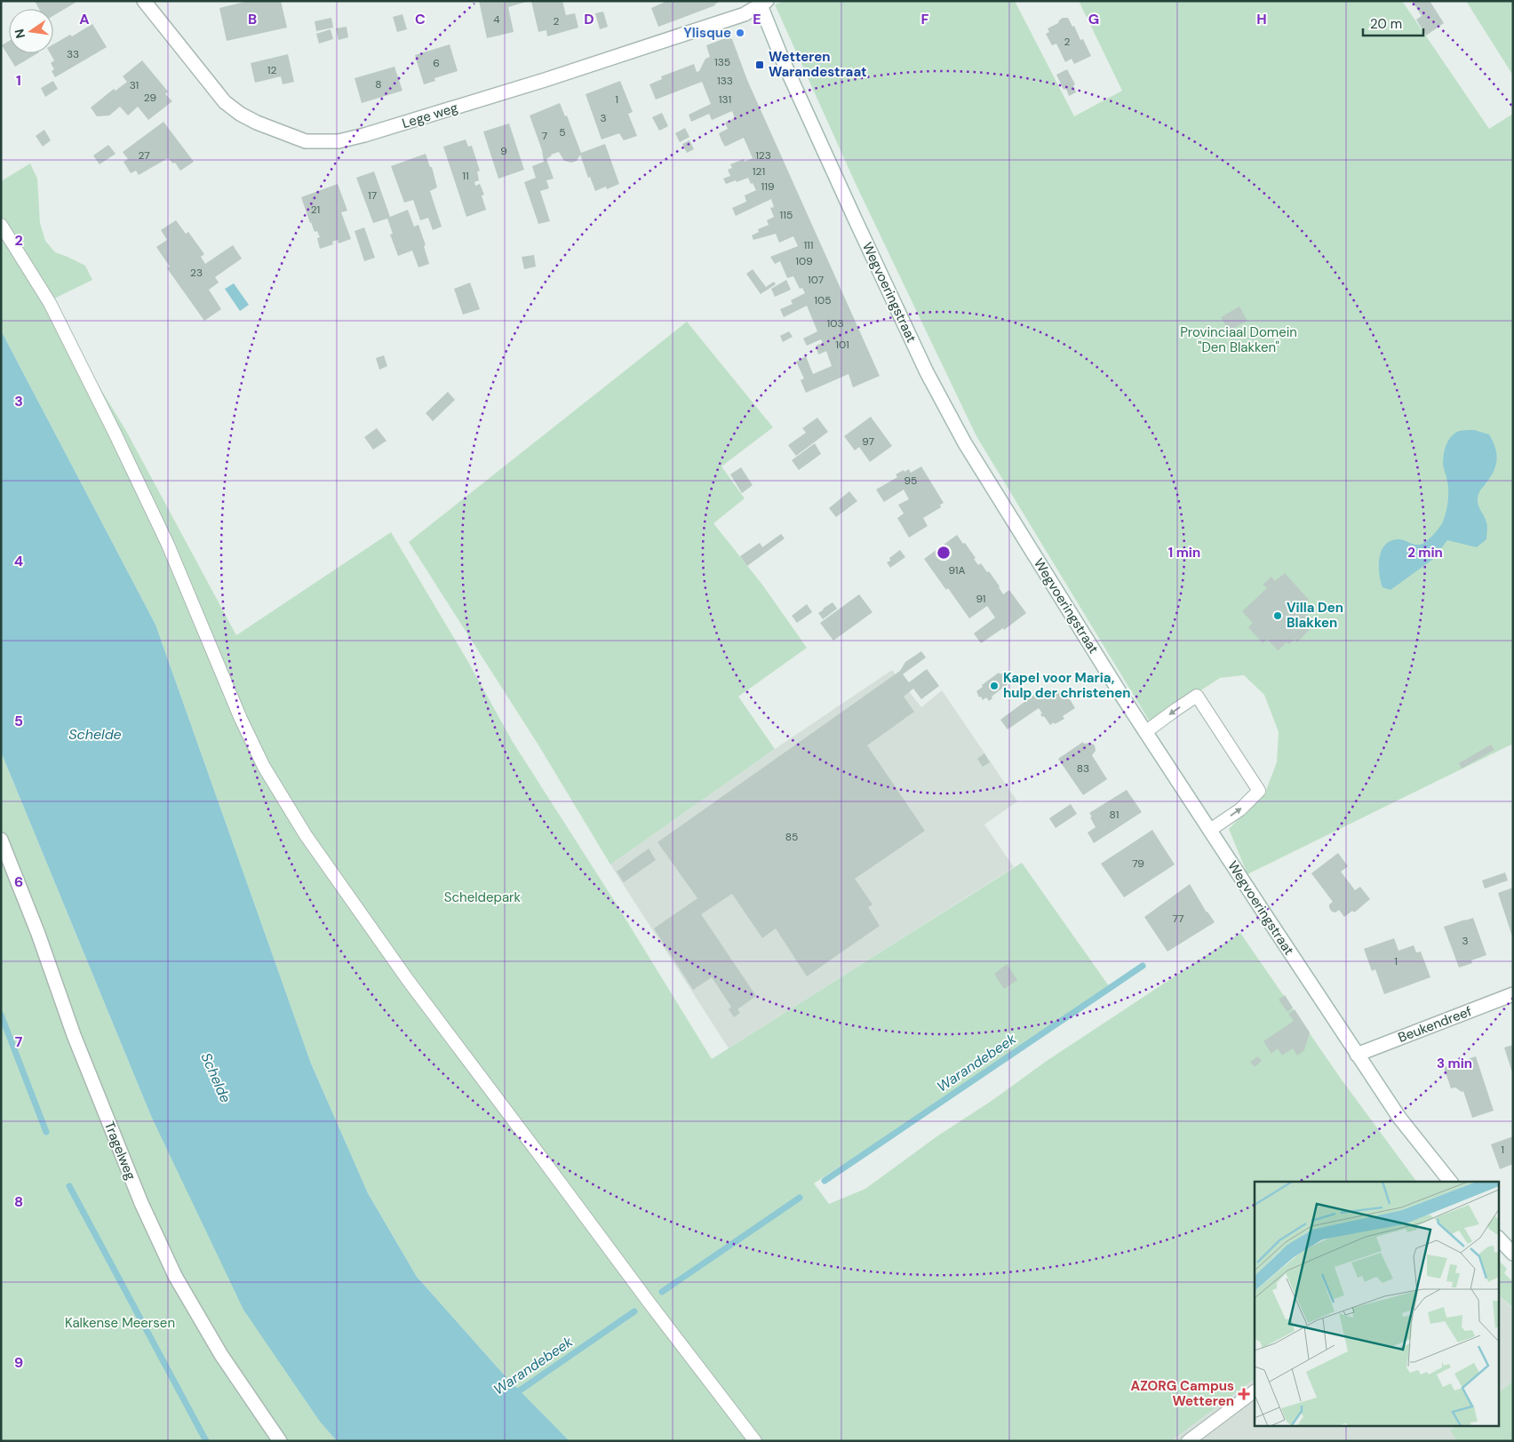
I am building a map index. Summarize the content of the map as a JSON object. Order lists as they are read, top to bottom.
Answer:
{
  "streets": {
    "street": [
      "Lege weg",
      "Wegvoeringstraat",
      "Beukendreef",
      "Tragelweg"
    ]
  },
  "crossings": [
    ["Lege weg", "Wegvoeringstraat"],
    ["Wegvoeringstraat", "Beukendreef"]
  ],
  "water": ["Schelde", "Warandebeek"],
  "parks": ["Provinciaal Domein \"Den Blakken\"", "Scheldepark", "Kalkense Meersen"],
  "places": {
    "other": ["Ylisque", "Villa Den Blakken", "Kapel voor Maria, hulp der christenen"],
    "transit": ["Wetteren Warandestraat"],
    "health": ["AZORG Campus Wetteren"]
  },
  "house_numbers": [
    "4",
    "2",
    "2",
    "33",
    "135",
    "6",
    "12",
    "133",
    "8",
    "31",
    "29",
    "1",
    "131",
    "3",
    "5",
    "7",
    "9",
    "27",
    "123",
    "121",
    "11",
    "119",
    "17",
    "21",
    "115",
    "111",
    "109",
    "23",
    "107",
    "105",
    "103",
    "101",
    "97",
    "95",
    "91A",
    "91",
    "83",
    "81",
    "85",
    "79",
    "77",
    "3",
    "1",
    "1"
  ],
  "scale_bar": "20 m",
  "north": "left",
  "grid": {
    "columns": [
      "A",
      "B",
      "C",
      "D",
      "E",
      "F",
      "G",
      "H"
    ],
    "rows": [
      "1",
      "2",
      "3",
      "4",
      "5",
      "6",
      "7",
      "8",
      "9"
    ]
  },
  "rings": ["1 min", "2 min", "3 min"]
}
